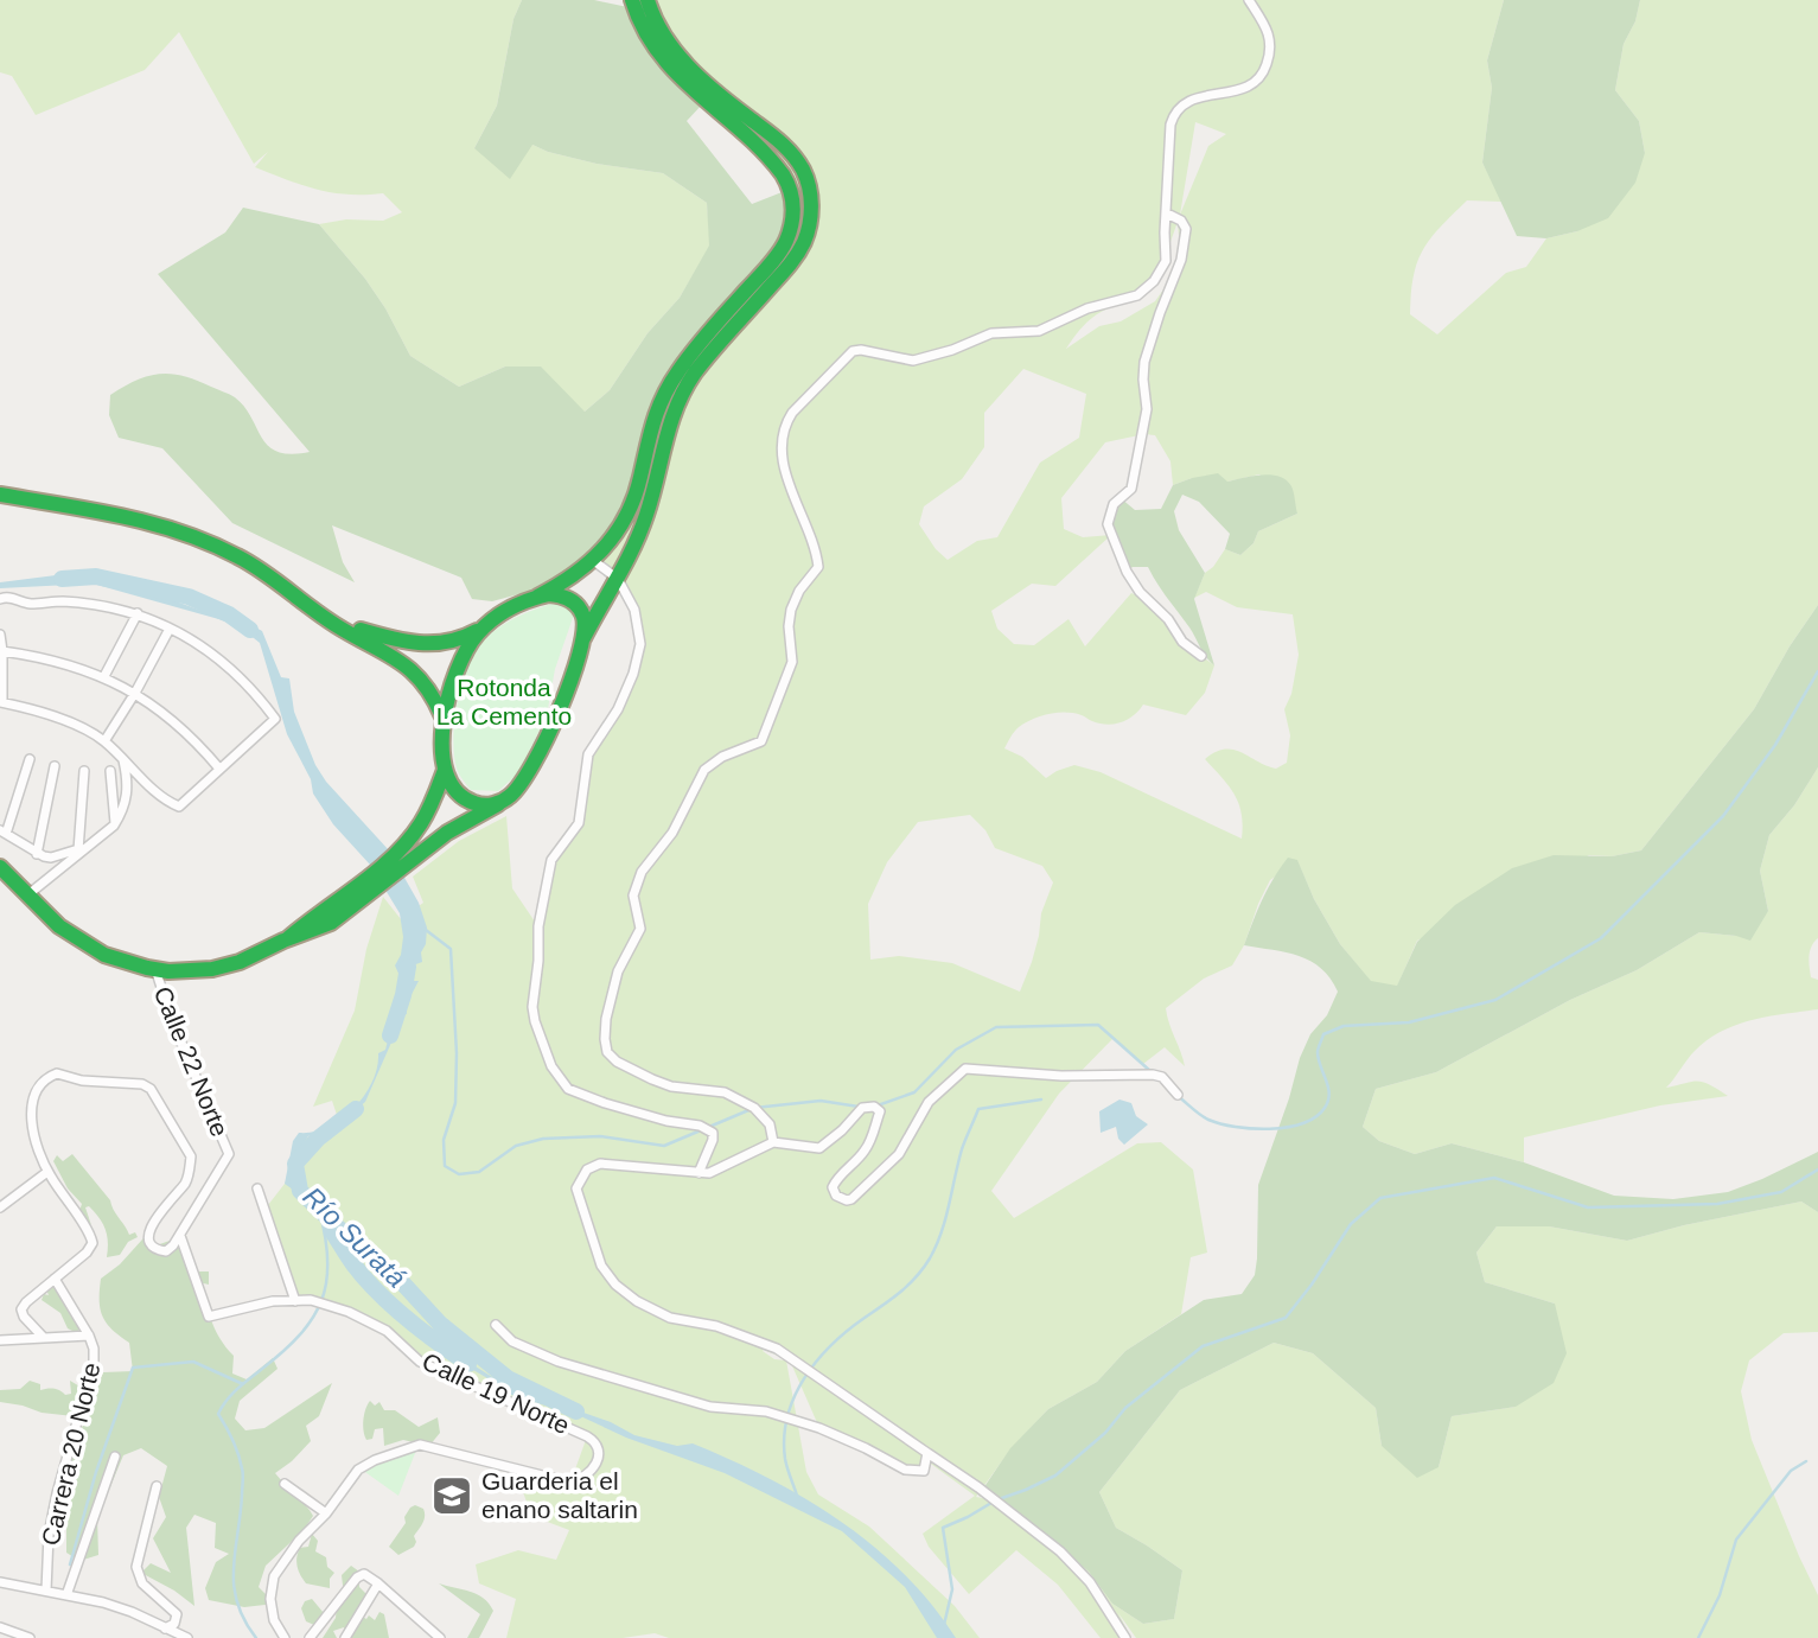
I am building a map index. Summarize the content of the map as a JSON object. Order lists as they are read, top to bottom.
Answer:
{
  "streets": {
    "street": ["Calle 22 Norte", "Calle 19 Norte", "Carrera 20 Norte"]
  },
  "crossings": [
    ["Calle 22 Norte", "Calle 19 Norte"]
  ],
  "water": ["Río Suratá"],
  "parks": ["Rotonda La Cemento"],
  "places": {
    "school or university": ["Guarderia el enano saltarin"]
  }
}
